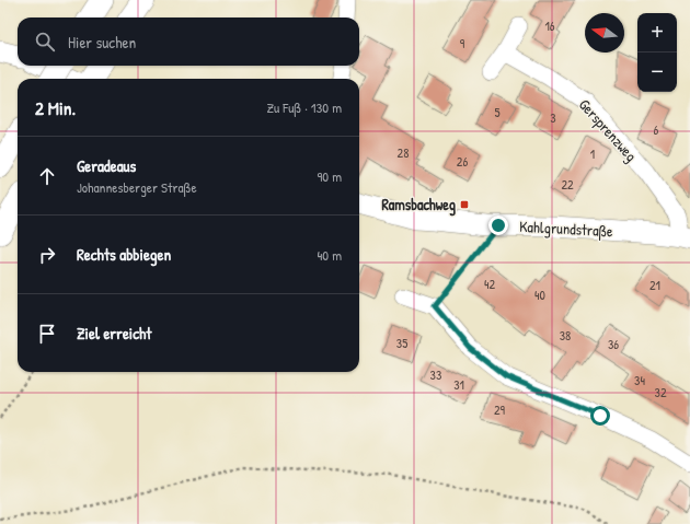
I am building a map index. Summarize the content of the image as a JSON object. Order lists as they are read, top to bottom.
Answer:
{
  "streets": {
    "main road": ["Kahlgrundstraße"],
    "street": ["Gersprenzweg"]
  },
  "crossings": [
    ["Gersprenzweg", "Kahlgrundstraße"]
  ],
  "places": {
    "transit": ["Ramsbachweg"]
  },
  "house_numbers": [
    "16",
    "9",
    "5",
    "3",
    "6",
    "28",
    "1",
    "26",
    "22",
    "42",
    "21",
    "40",
    "38",
    "35",
    "36",
    "33",
    "34",
    "31",
    "32",
    "29"
  ],
  "north": "left",
  "page": {
    "map_buttons": ["+", "−"],
    "search": "Hier suchen",
    "heading": ["2 Min.", "Zu Fuß · 130 m"],
    "list": [
      ["Geradeaus", "Johannesberger Straße", "90 m"],
      ["Rechts abbiegen", "40 m"],
      "Ziel erreicht"
    ]
  }
}
